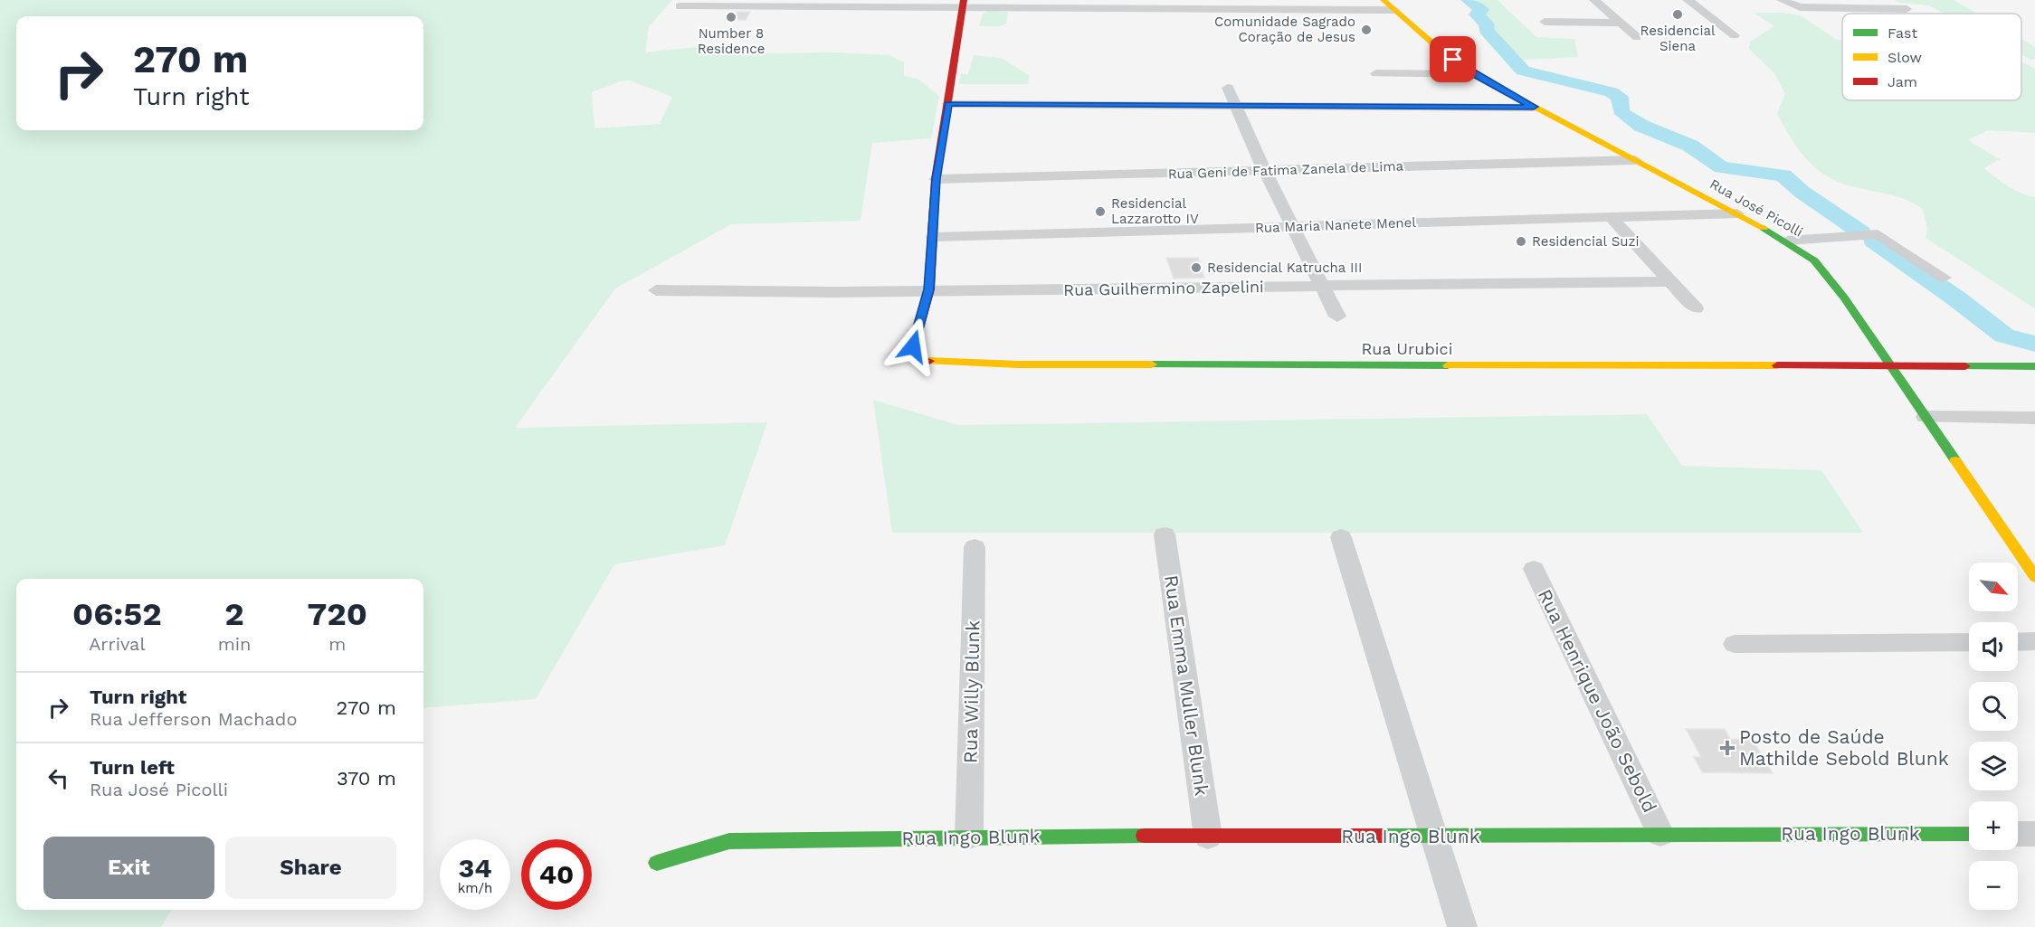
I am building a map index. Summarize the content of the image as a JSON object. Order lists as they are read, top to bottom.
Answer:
{
  "streets": {
    "street": [
      "Rua Geni de Fatima Zanela de Lima",
      "Rua José Picolli",
      "Rua Maria Nanete Menel",
      "Rua Guilhermino Zapelini",
      "Rua Urubici",
      "Rua Emma Muller Blunk",
      "Rua Willy Blunk",
      "Rua Henrique João Sebold",
      "Rua Ingo Blunk"
    ]
  },
  "crossings": [
    ["Rua Geni de Fatima Zanela de Lima", "Rua José Picolli"],
    ["Rua José Picolli", "Rua Maria Nanete Menel"],
    ["Rua José Picolli", "Rua Urubici"],
    ["Rua Guilhermino Zapelini", "Rua Urubici"],
    ["Rua Emma Muller Blunk", "Rua Ingo Blunk"],
    ["Rua Willy Blunk", "Rua Ingo Blunk"],
    ["Rua Henrique João Sebold", "Rua Ingo Blunk"]
  ],
  "places": {
    "other": [
      "Residencial Siena",
      "Number 8 Residence",
      "Comunidade Sagrado Coração de Jesus",
      "Residencial Lazzarotto IV",
      "Residencial Suzi",
      "Residencial Katrucha III"
    ],
    "health": ["Posto de Saúde Mathilde Sebold Blunk"]
  },
  "legend": ["Fast", "Slow", "Jam"],
  "north": "bottom right",
  "page": {
    "turn": ["270 m", "Turn right"],
    "map_buttons": ["+", "−"],
    "eta": [
      "06:52",
      "Arrival",
      "2",
      "min",
      "720",
      "m"
    ],
    "list": [
      {
        "name": "Turn right",
        "note": "Rua Jefferson Machado",
        "value": "270 m"
      },
      {
        "name": "Turn left",
        "note": "Rua José Picolli",
        "value": "370 m"
      }
    ],
    "buttons": ["Exit", "Share"],
    "speed": "34 km/h",
    "limit": "40"
  }
}
